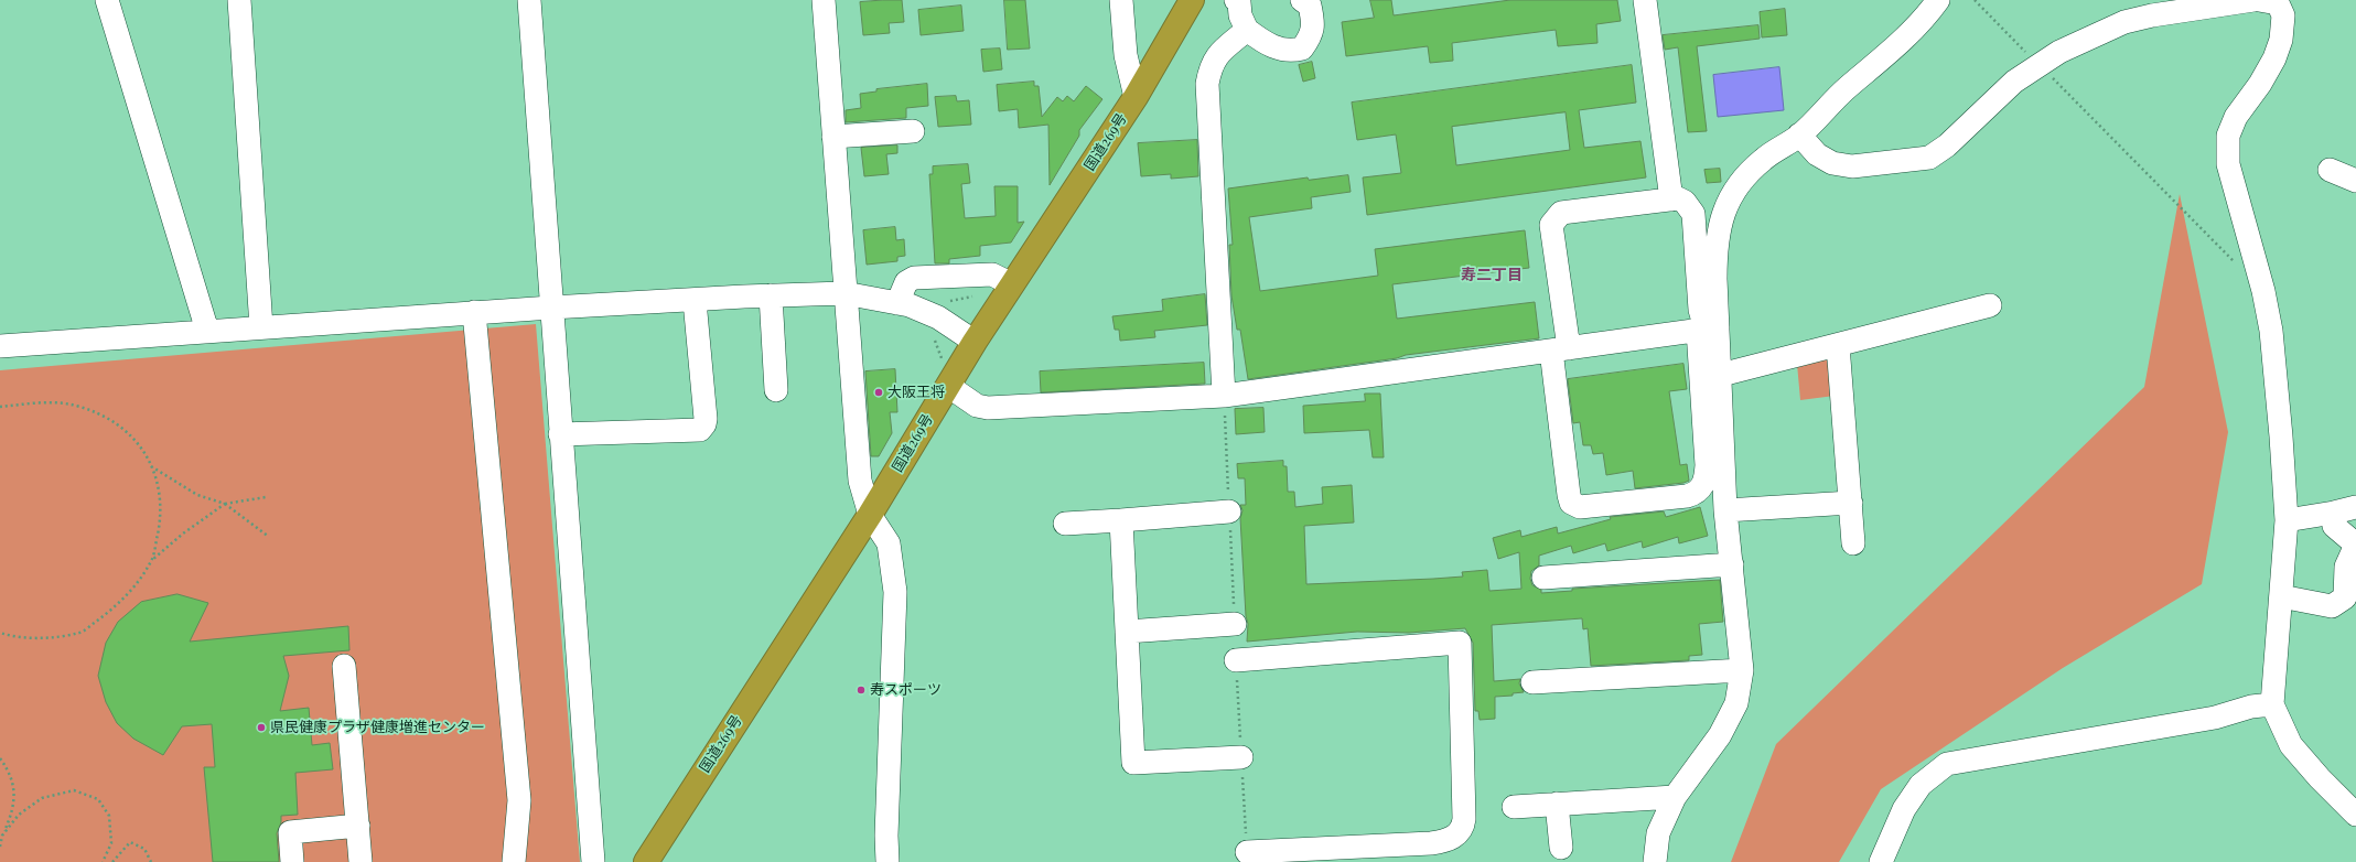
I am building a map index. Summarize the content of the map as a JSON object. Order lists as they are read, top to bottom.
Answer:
{
  "streets": {
    "highway": ["国道269号"]
  },
  "districts": ["寿二丁目"],
  "places": ["大阪王将", "寿スポーツ", "県民健康プラザ健康増進センター"]
}
